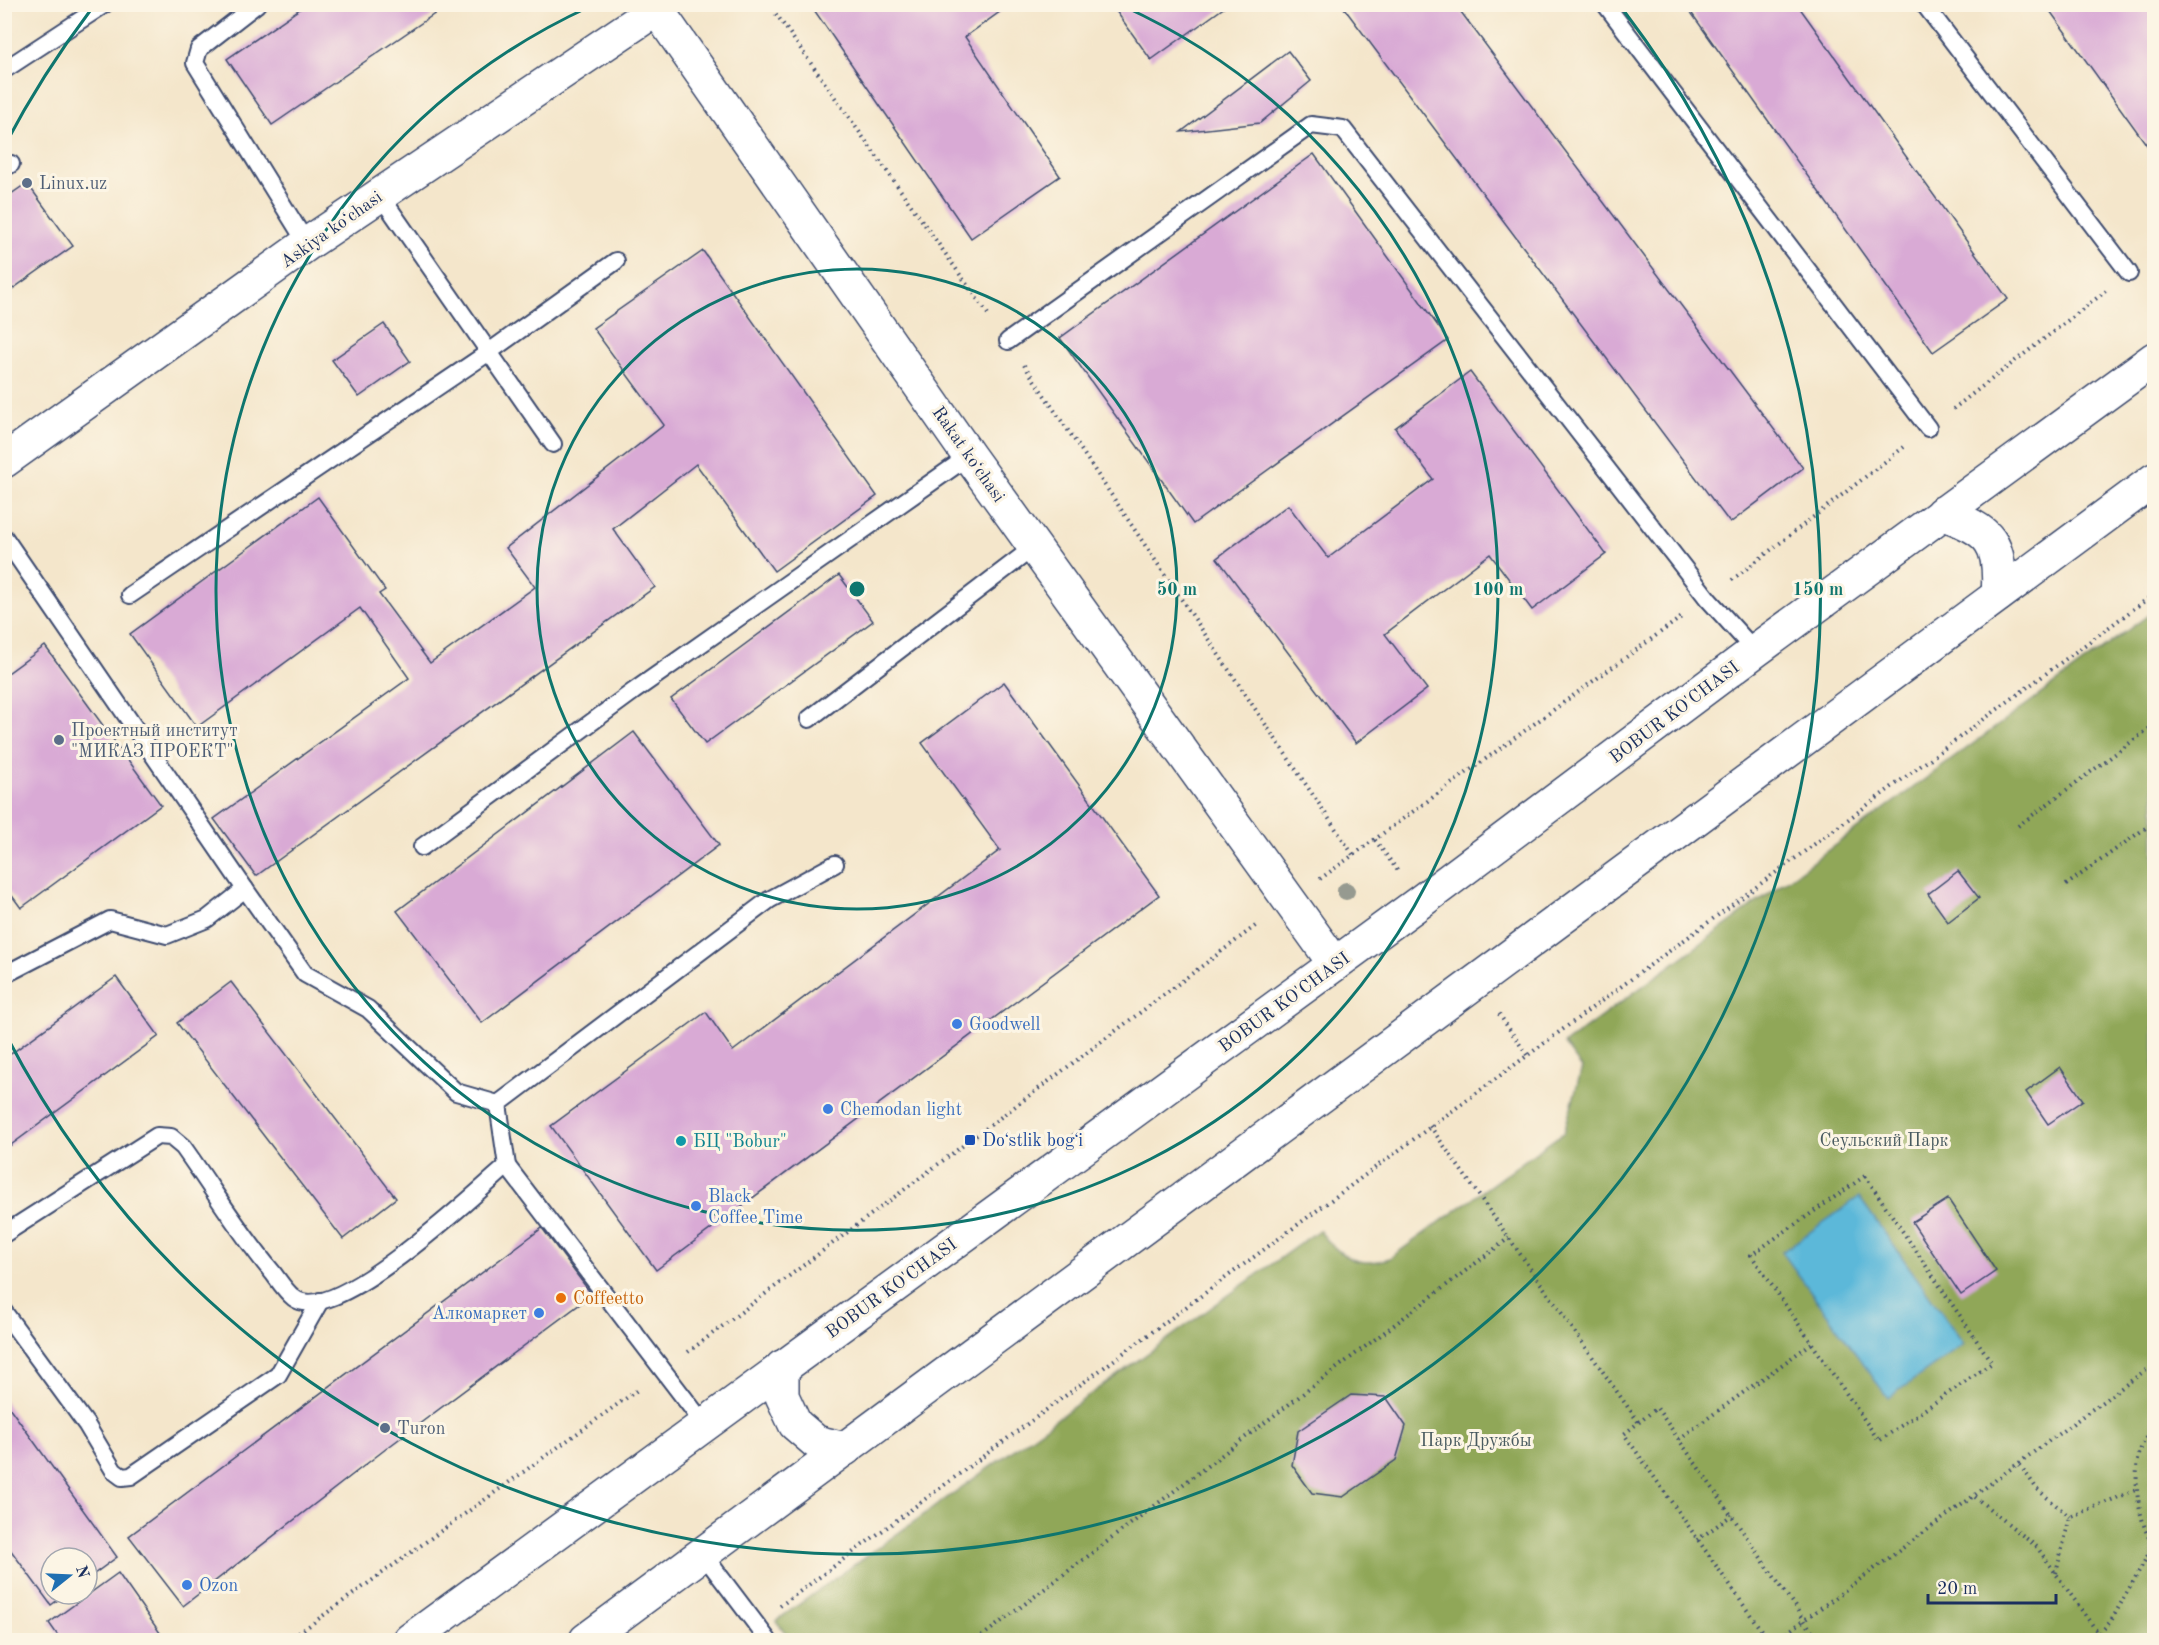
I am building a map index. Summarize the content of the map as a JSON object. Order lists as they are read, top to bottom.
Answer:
{
  "streets": {
    "main road": ["Askiya koʻchasi", "Rakat koʻchasi", "BOBUR KO'CHASI"]
  },
  "crossings": [
    ["Askiya koʻchasi", "Rakat koʻchasi"],
    ["Rakat koʻchasi", "BOBUR KO'CHASI"]
  ],
  "parks": ["Сеульский Парк", "Парк Дружбы"],
  "places": {
    "other": [
      "Linux.uz",
      "Проектный институт \"МИКАЗ ПРОЕКТ\"",
      "Goodwell",
      "Chemodan light",
      "БЦ \"Bobur\"",
      "Black Coffee Time",
      "Coffeetto",
      "Алкомаркет",
      "Turon",
      "Ozon"
    ],
    "transit": ["Doʻstlik bogʻi"]
  },
  "scale_bar": "20 m",
  "north": "right",
  "rings": ["50 m", "100 m", "150 m"]
}
